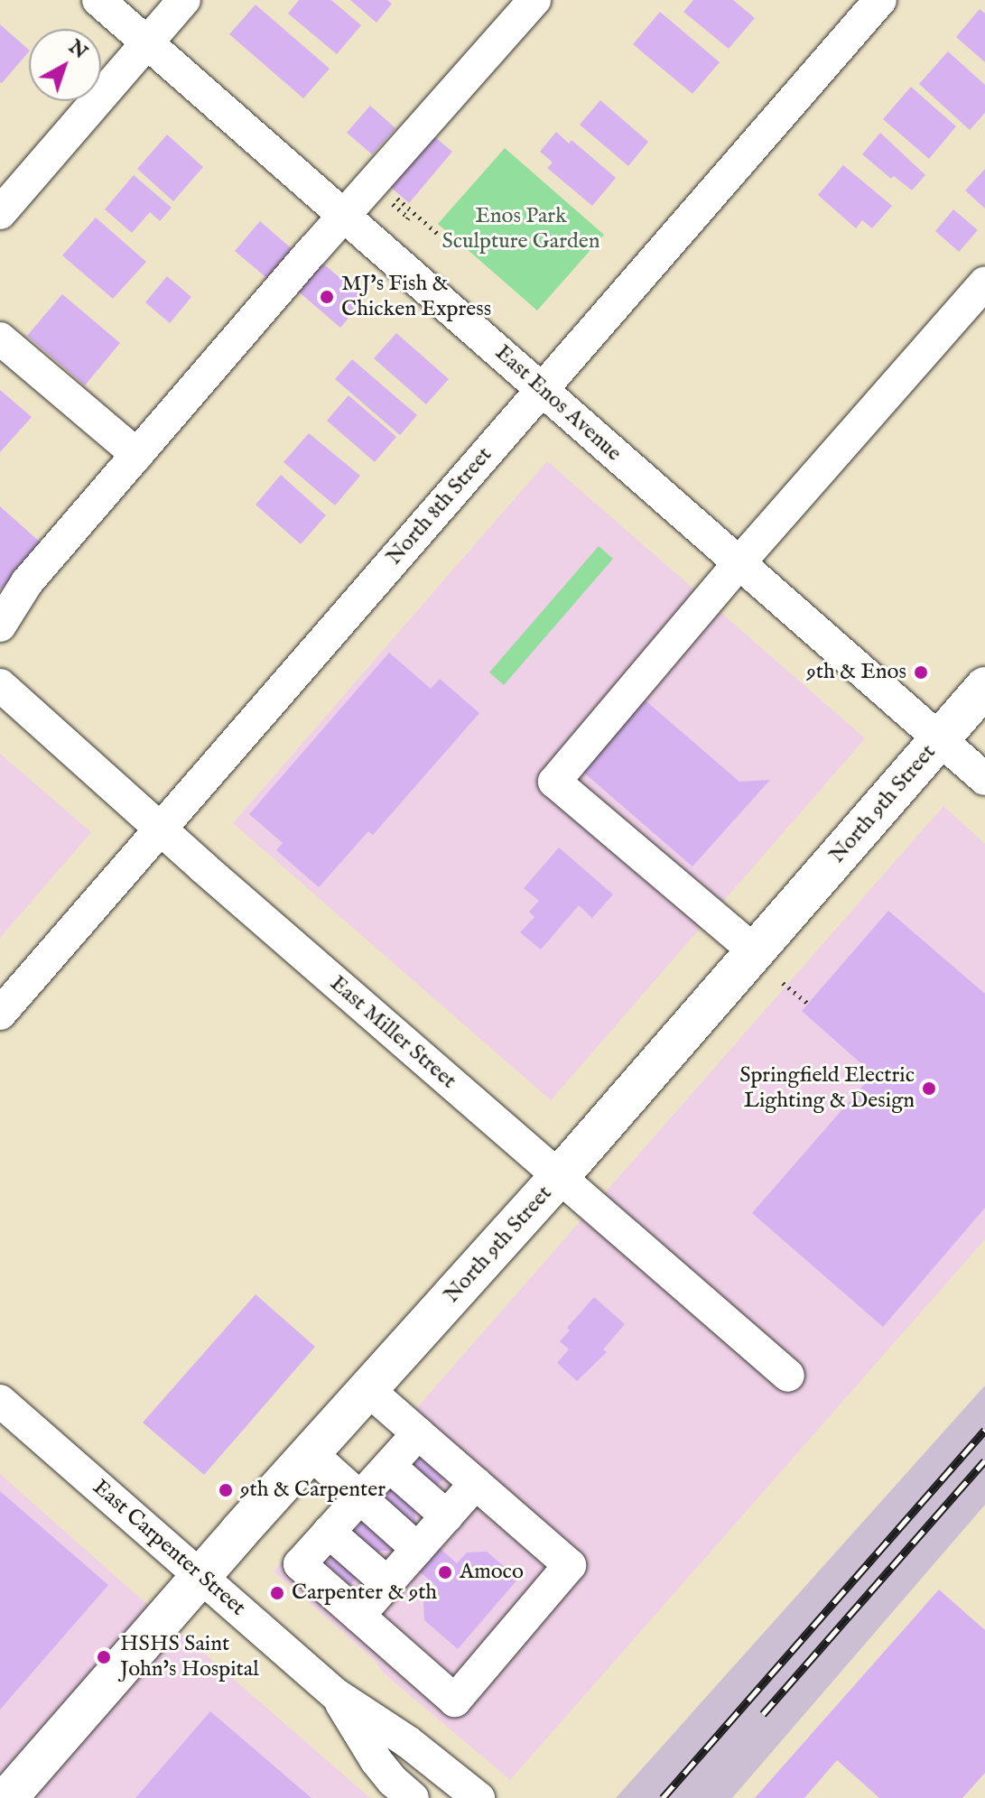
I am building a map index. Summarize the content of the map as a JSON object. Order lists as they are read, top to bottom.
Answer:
{
  "streets": {
    "main road": ["North 9th Street"],
    "street": [
      "East Enos Avenue",
      "North 8th Street",
      "East Miller Street",
      "East Carpenter Street"
    ]
  },
  "crossings": [
    ["East Enos Avenue", "North 8th Street"],
    ["East Enos Avenue", "North 9th Street"],
    ["North 8th Street", "East Miller Street"],
    ["North 9th Street", "East Miller Street"],
    ["North 9th Street", "East Carpenter Street"]
  ],
  "parks": ["Enos Park Sculpture Garden"],
  "places": [
    "MJ's Fish & Chicken Express",
    "9th & Enos",
    "Springfield Electric Lighting & Design",
    "9th & Carpenter",
    "Amoco",
    "Carpenter & 9th",
    "HSHS Saint John's Hospital"
  ],
  "north": "top right"
}
